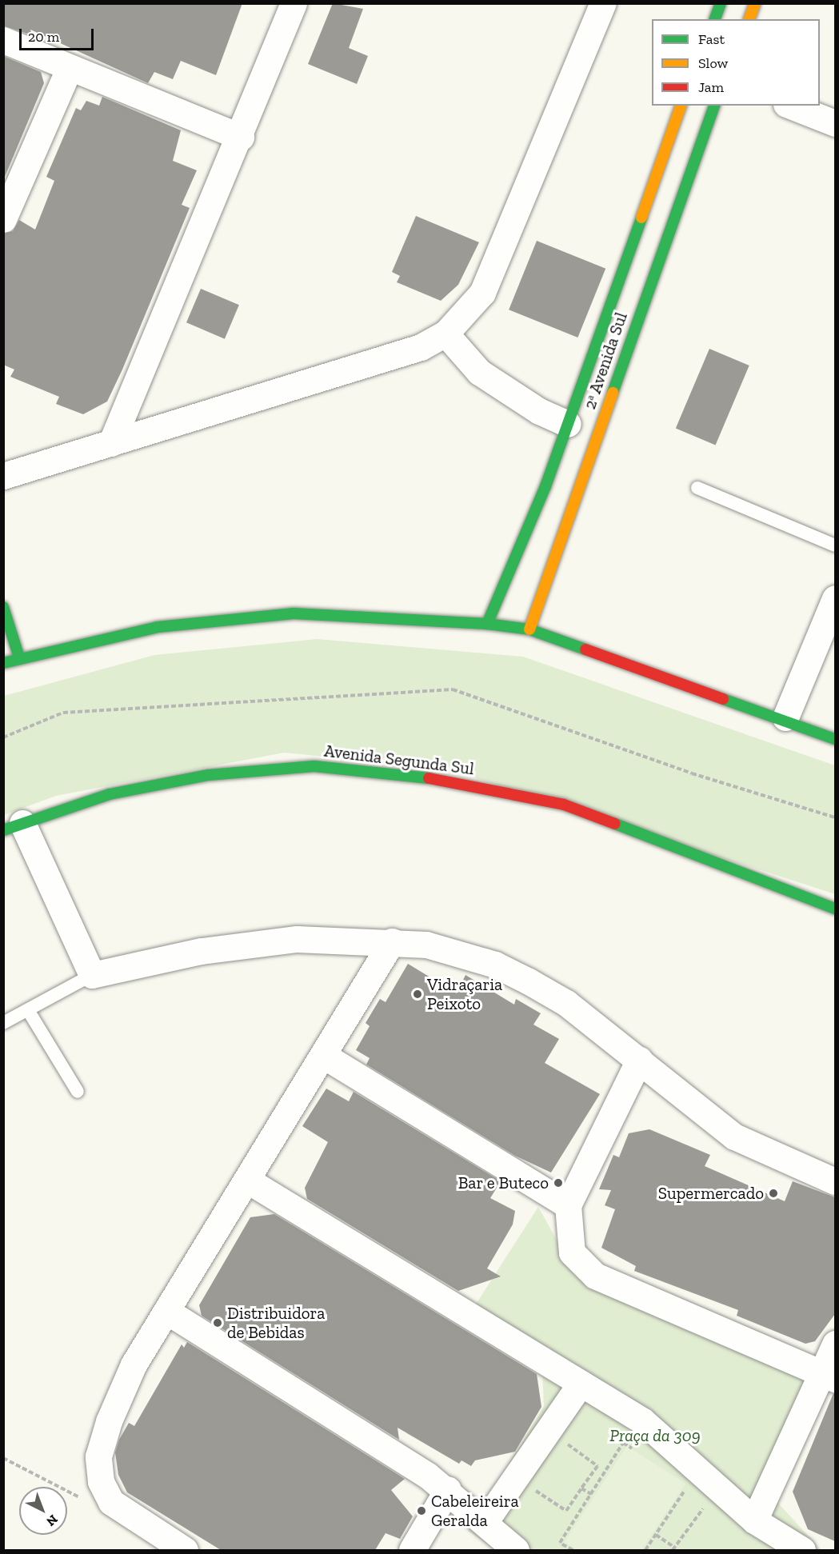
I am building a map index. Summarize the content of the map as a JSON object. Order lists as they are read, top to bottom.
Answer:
{
  "streets": {
    "main road": ["2ᵃ Avenida Sul", "Avenida Segunda Sul"]
  },
  "parks": ["Praça da 309"],
  "places": [
    "Vidraçaria Peixoto",
    "Bar e Buteco",
    "Supermercado",
    "Distribuidora de Bebidas",
    "Cabeleireira Geralda"
  ],
  "legend": ["Fast", "Slow", "Jam"],
  "scale_bar": "20 m",
  "north": "bottom right"
}
